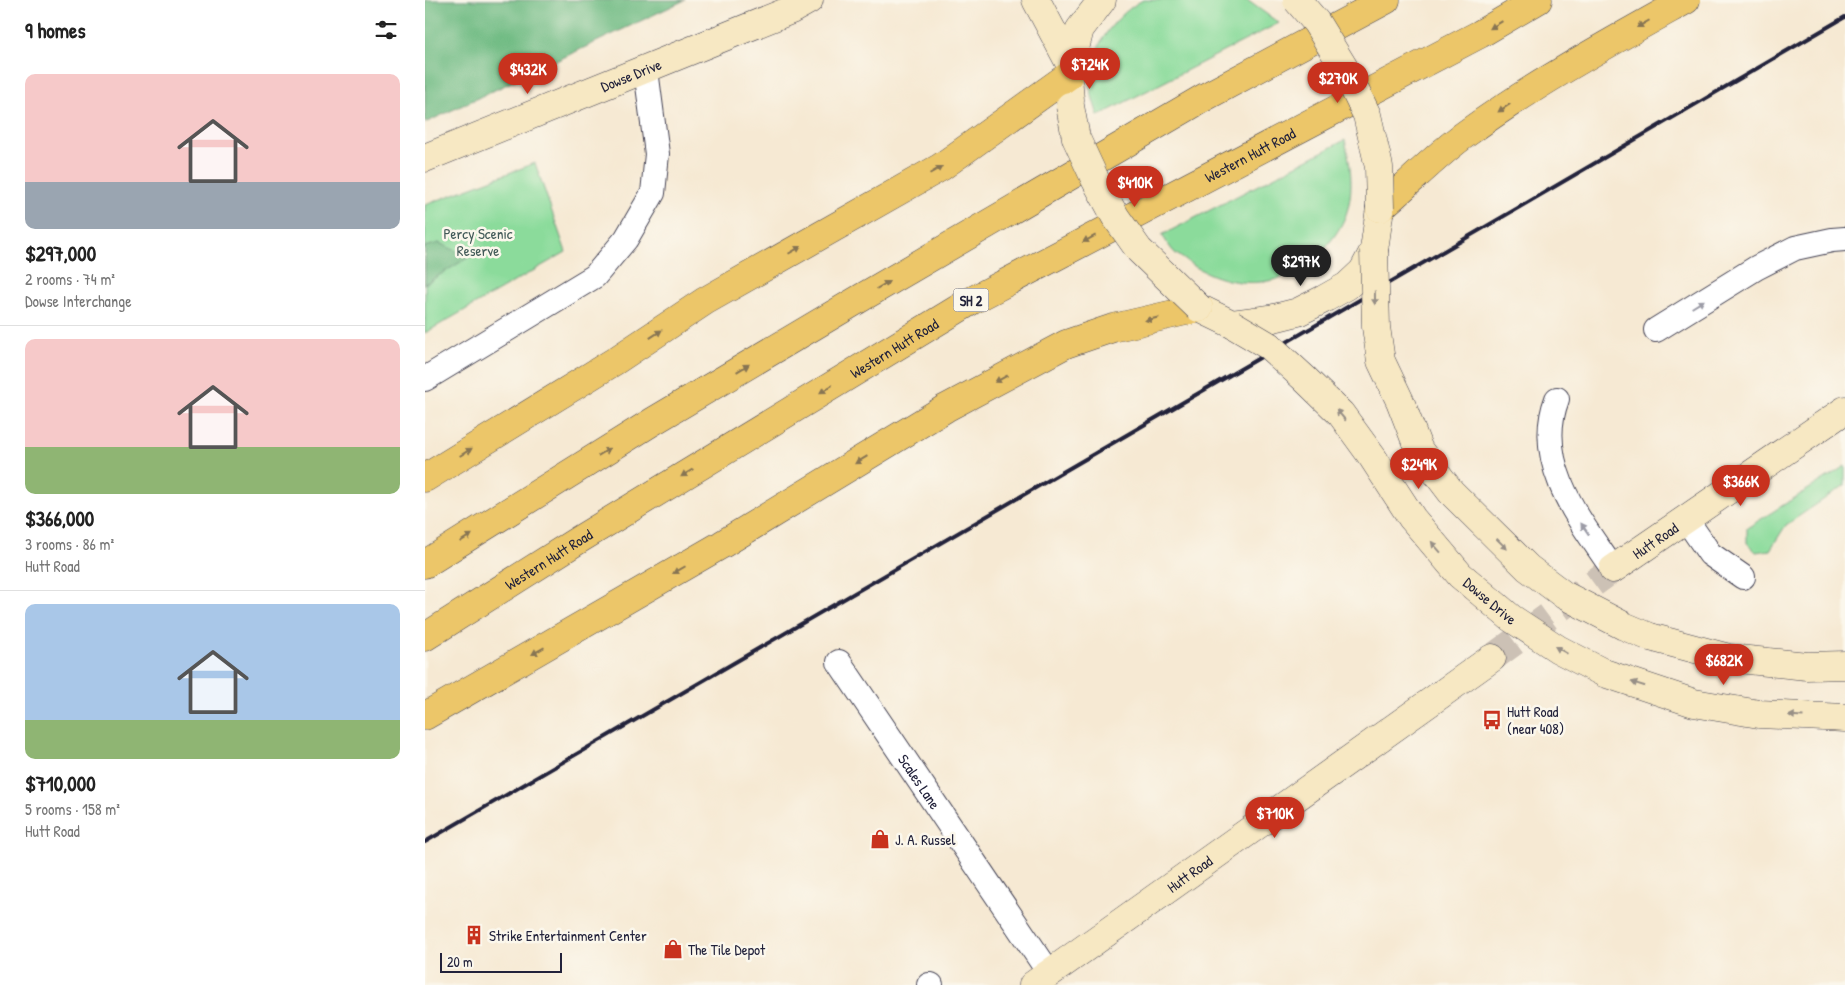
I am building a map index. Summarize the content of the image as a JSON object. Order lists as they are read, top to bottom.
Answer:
{
  "streets": {
    "highway": ["Western Hutt Road", "SH 2"],
    "main road": ["Dowse Drive", "Hutt Road"],
    "lane": ["Scales Lane"]
  },
  "crossings": [
    ["Hutt Road", "Scales Lane"]
  ],
  "one_way": ["Dowse Drive"],
  "parks": ["Percy Scenic Reserve"],
  "places": {
    "bus stop": ["Hutt Road (near 408)"],
    "shop": ["J. A. Russel", "The Tile Depot"],
    "building": ["Strike Entertainment Center"]
  },
  "scale_bar": "20 m",
  "page": {
    "heading": "9 homes",
    "price": [
      "$724K",
      "$432K",
      "$270K",
      "$410K",
      "$297K",
      "$249K",
      "$366K",
      "$682K",
      "$710K"
    ],
    "list": [
      {
        "name": "$297,000",
        "note": "2 rooms · 74 m² · Dowse Interchange"
      },
      {
        "name": "$366,000",
        "note": "3 rooms · 86 m² · Hutt Road"
      },
      {
        "name": "$710,000",
        "note": "5 rooms · 158 m² · Hutt Road"
      }
    ],
    "scale": "20 m"
  }
}
